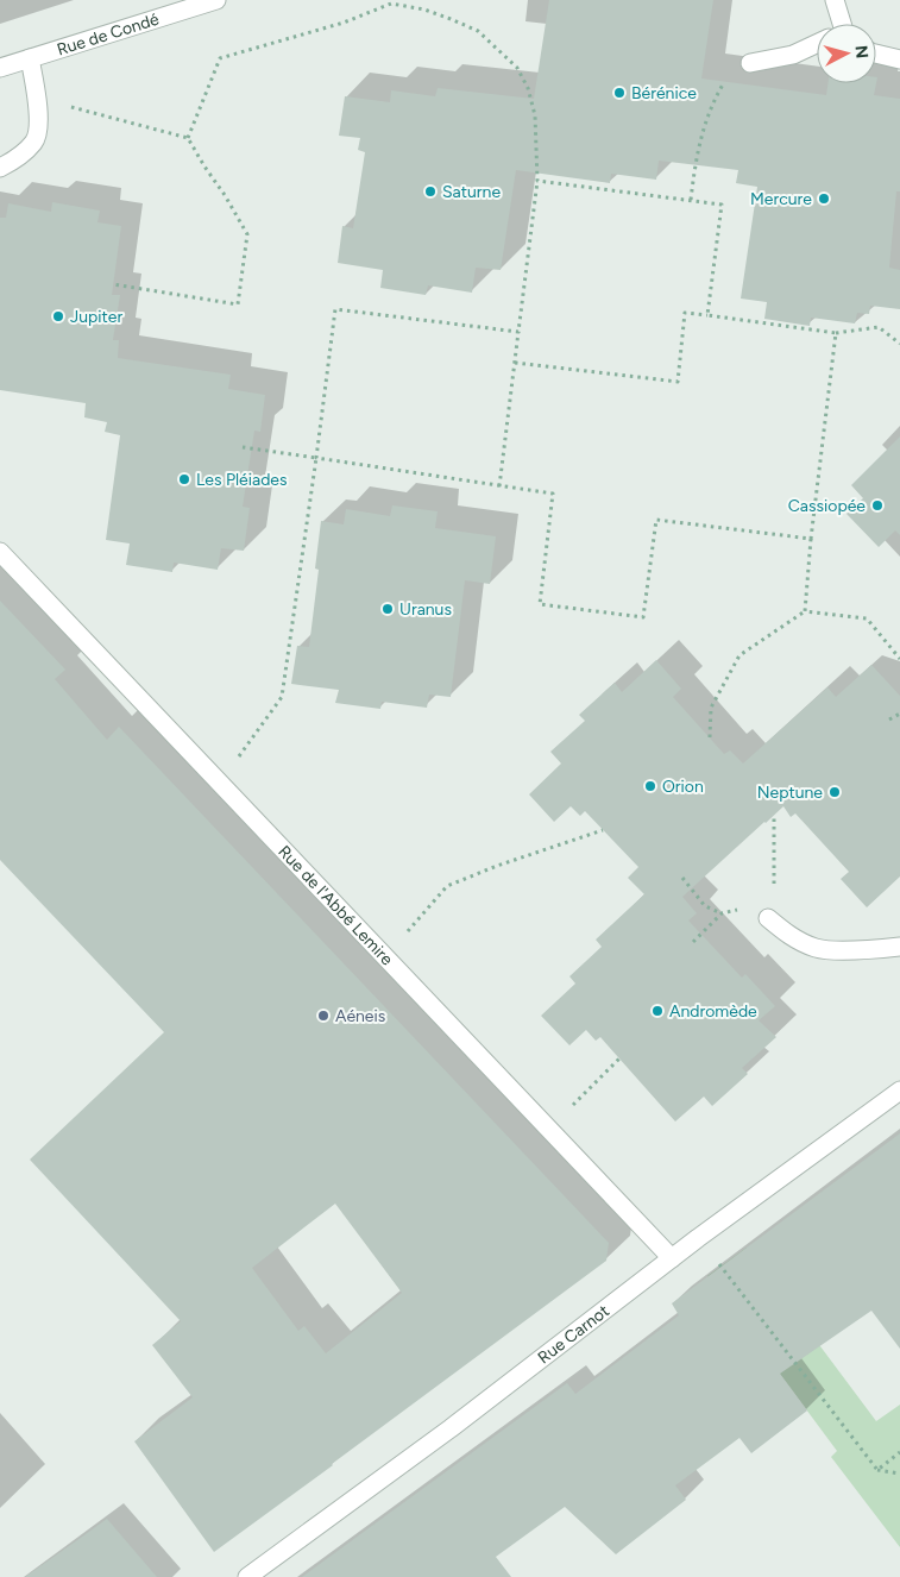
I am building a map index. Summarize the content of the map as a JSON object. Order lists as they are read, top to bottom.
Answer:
{
  "streets": {
    "street": ["Rue de Condé", "Rue de l'Abbé Lemire", "Rue Carnot"]
  },
  "crossings": [
    ["Rue de l'Abbé Lemire", "Rue Carnot"]
  ],
  "places": [
    "Bérénice",
    "Saturne",
    "Mercure",
    "Jupiter",
    "Les Pléiades",
    "Cassiopée",
    "Uranus",
    "Orion",
    "Neptune",
    "Andromède",
    "Aéneis"
  ],
  "north": "right"
}
